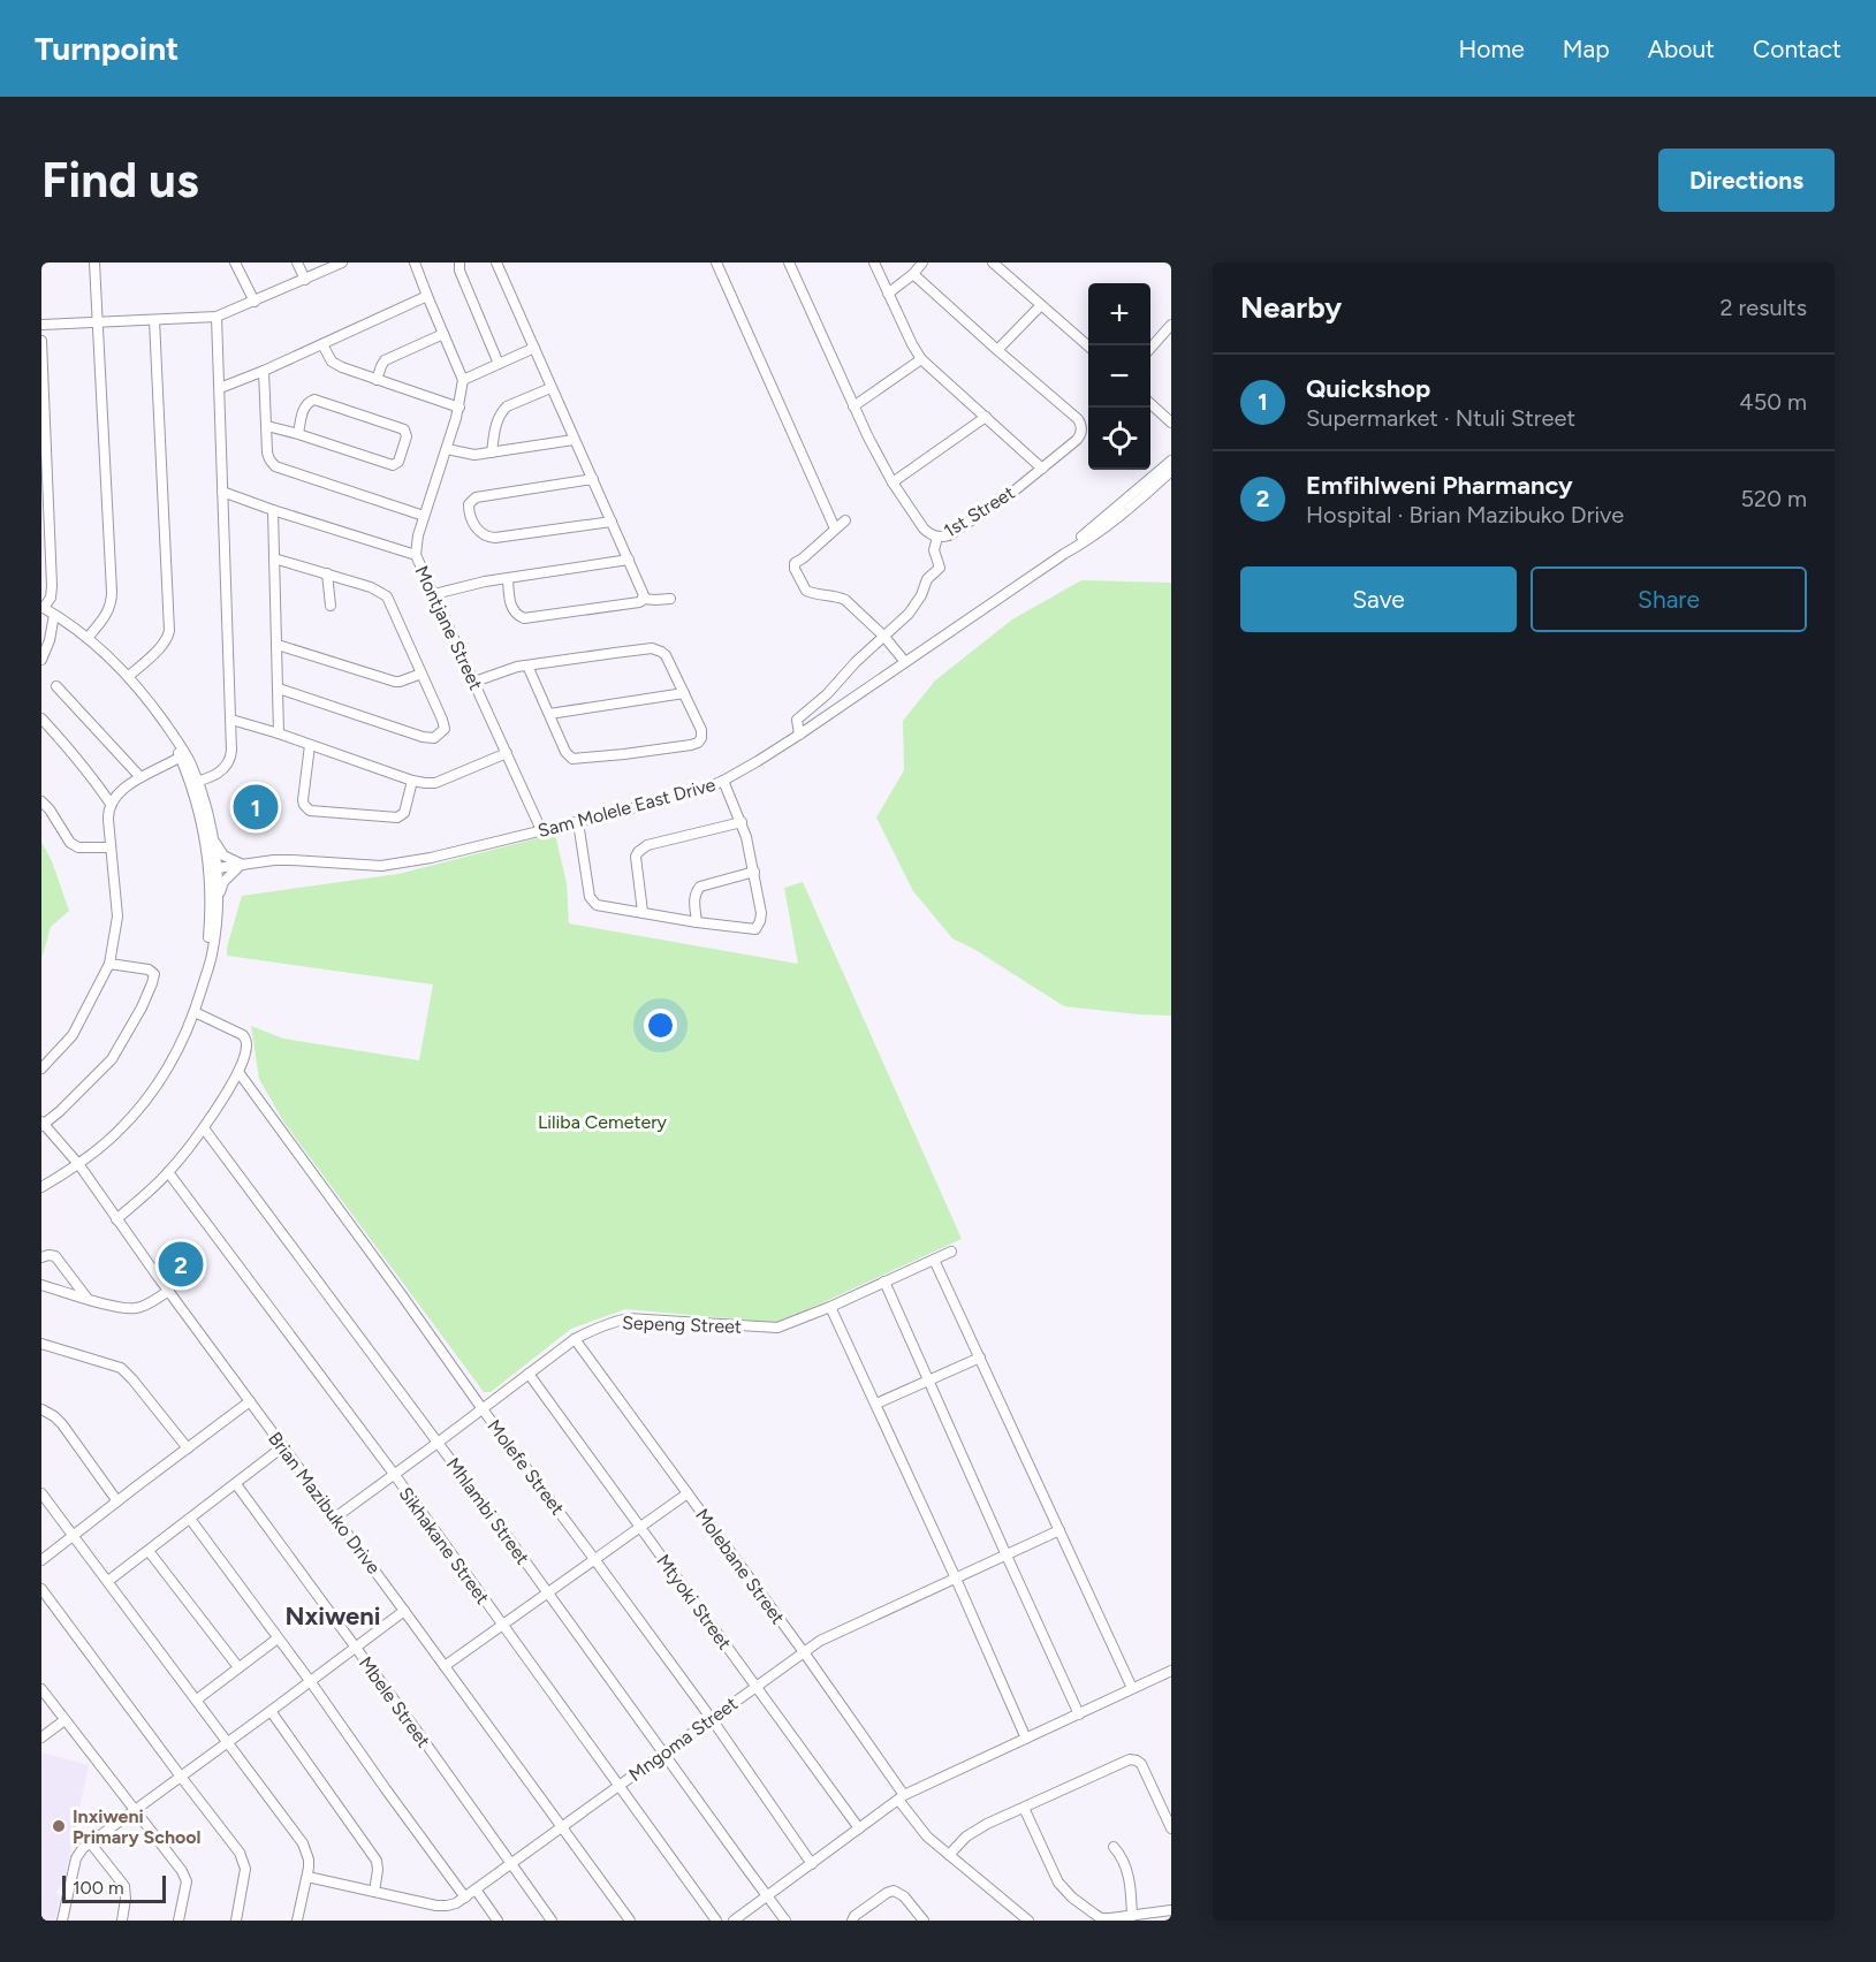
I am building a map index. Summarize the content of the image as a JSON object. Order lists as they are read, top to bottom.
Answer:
{
  "streets": {
    "street": [
      "1st Street",
      "Montjane Street",
      "Sam Molele East Drive",
      "Sepeng Street",
      "Molefe Street",
      "Brian Mazibuko Drive",
      "Mhlambi Street",
      "Sikhakane Street",
      "Molebane Street",
      "Mtyoki Street",
      "Mbele Street",
      "Mngoma Street"
    ]
  },
  "crossings": [
    ["Montjane Street", "Sam Molele East Drive"],
    ["Sepeng Street", "Molefe Street"],
    ["Sepeng Street", "Brian Mazibuko Drive"],
    ["Sepeng Street", "Mhlambi Street"],
    ["Sepeng Street", "Sikhakane Street"],
    ["Sepeng Street", "Molebane Street"],
    ["Sepeng Street", "Mtyoki Street"],
    ["Molefe Street", "Mngoma Street"],
    ["Brian Mazibuko Drive", "Mngoma Street"],
    ["Mhlambi Street", "Mngoma Street"],
    ["Sikhakane Street", "Mngoma Street"],
    ["Molebane Street", "Mngoma Street"],
    ["Mtyoki Street", "Mngoma Street"],
    ["Mbele Street", "Mngoma Street"]
  ],
  "districts": ["Nxiweni"],
  "parks": ["Liliba Cemetery"],
  "places": ["Inxiweni Primary School"],
  "scale_bar": "100 m",
  "page": {
    "header": "Turnpoint",
    "nav": [
      "Home",
      "Map",
      "About",
      "Contact"
    ],
    "buttons": [
      "Directions",
      ["Save", "Share"]
    ],
    "title": "Find us",
    "heading": ["Nearby", "2 results"],
    "map_buttons": ["+", "−"],
    "list": [
      {
        "mark": "1",
        "name": "Quickshop",
        "note": "Supermarket · Ntuli Street",
        "value": "450 m"
      },
      {
        "mark": "2",
        "name": "Emfihlweni Pharmancy",
        "note": "Hospital · Brian Mazibuko Drive",
        "value": "520 m"
      }
    ],
    "pins": ["1", "2"],
    "scale": "100 m"
  }
}
